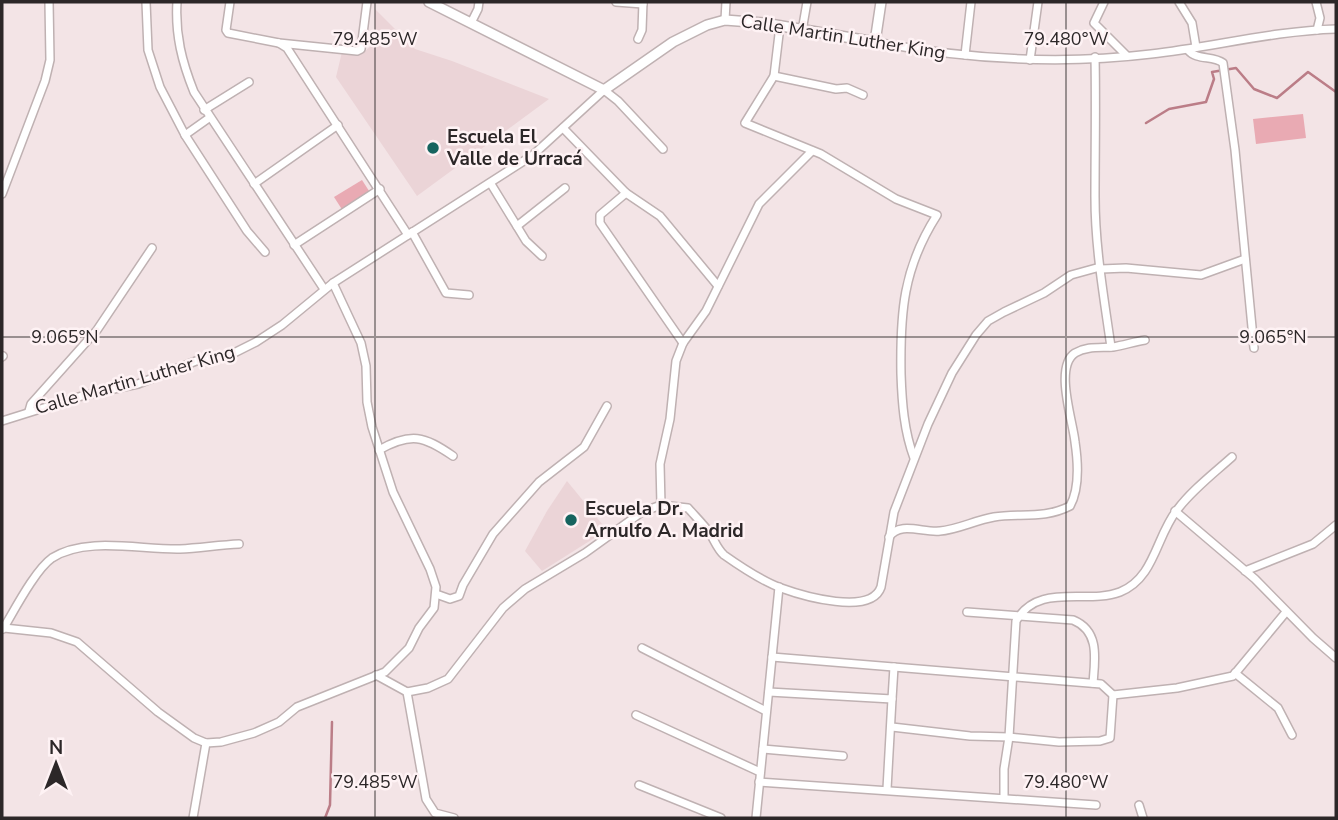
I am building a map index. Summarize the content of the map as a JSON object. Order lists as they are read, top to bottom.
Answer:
{
  "streets": {
    "street": ["Calle Martin Luther King"]
  },
  "places": ["Escuela El Valle de Urracá", "Escuela Dr. Arnulfo A. Madrid"],
  "north": "top",
  "coordinates": ["79.485°W", "79.480°W", "9.065°N"]
}
